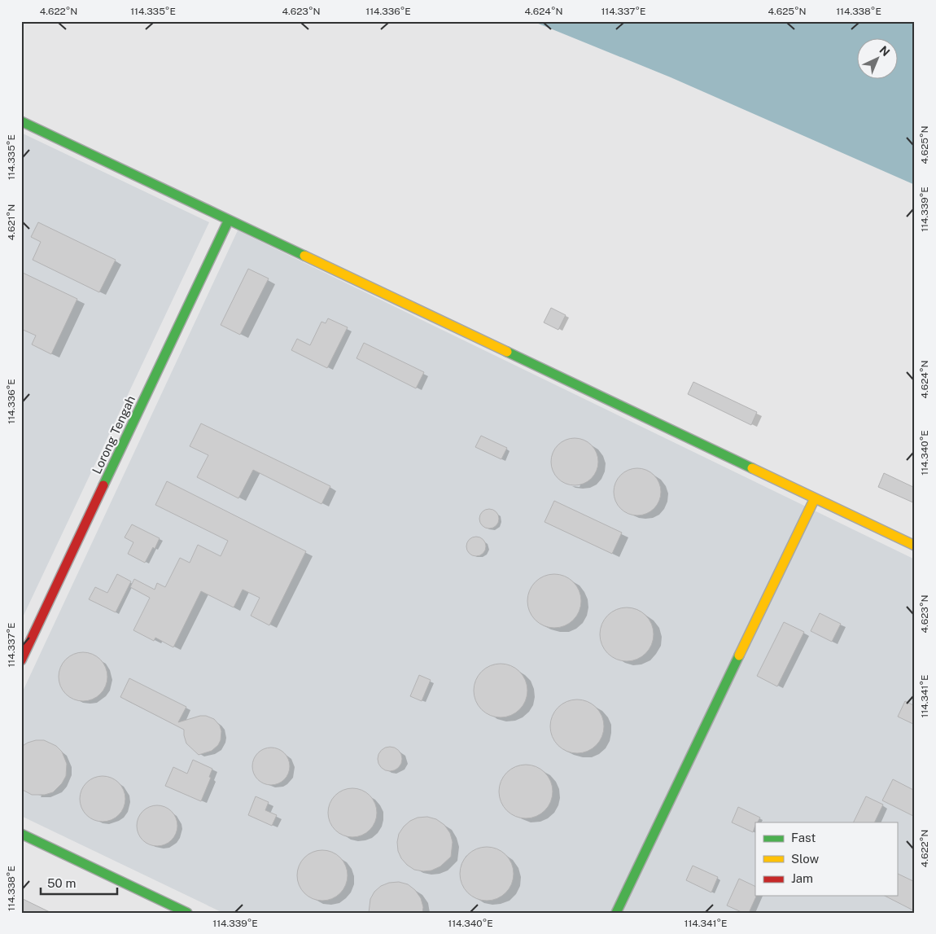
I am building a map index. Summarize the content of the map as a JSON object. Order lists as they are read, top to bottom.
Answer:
{
  "streets": {
    "street": ["Lorong Tengah"]
  },
  "legend": ["Fast", "Slow", "Jam"],
  "scale_bar": "50 m",
  "north": "top right",
  "coordinates": [
    "4.622°N",
    "114.335°E",
    "4.623°N",
    "114.336°E",
    "4.624°N",
    "114.337°E",
    "4.625°N",
    "114.338°E",
    "114.339°E",
    "4.621°N",
    "114.340°E",
    "114.341°E"
  ]
}
